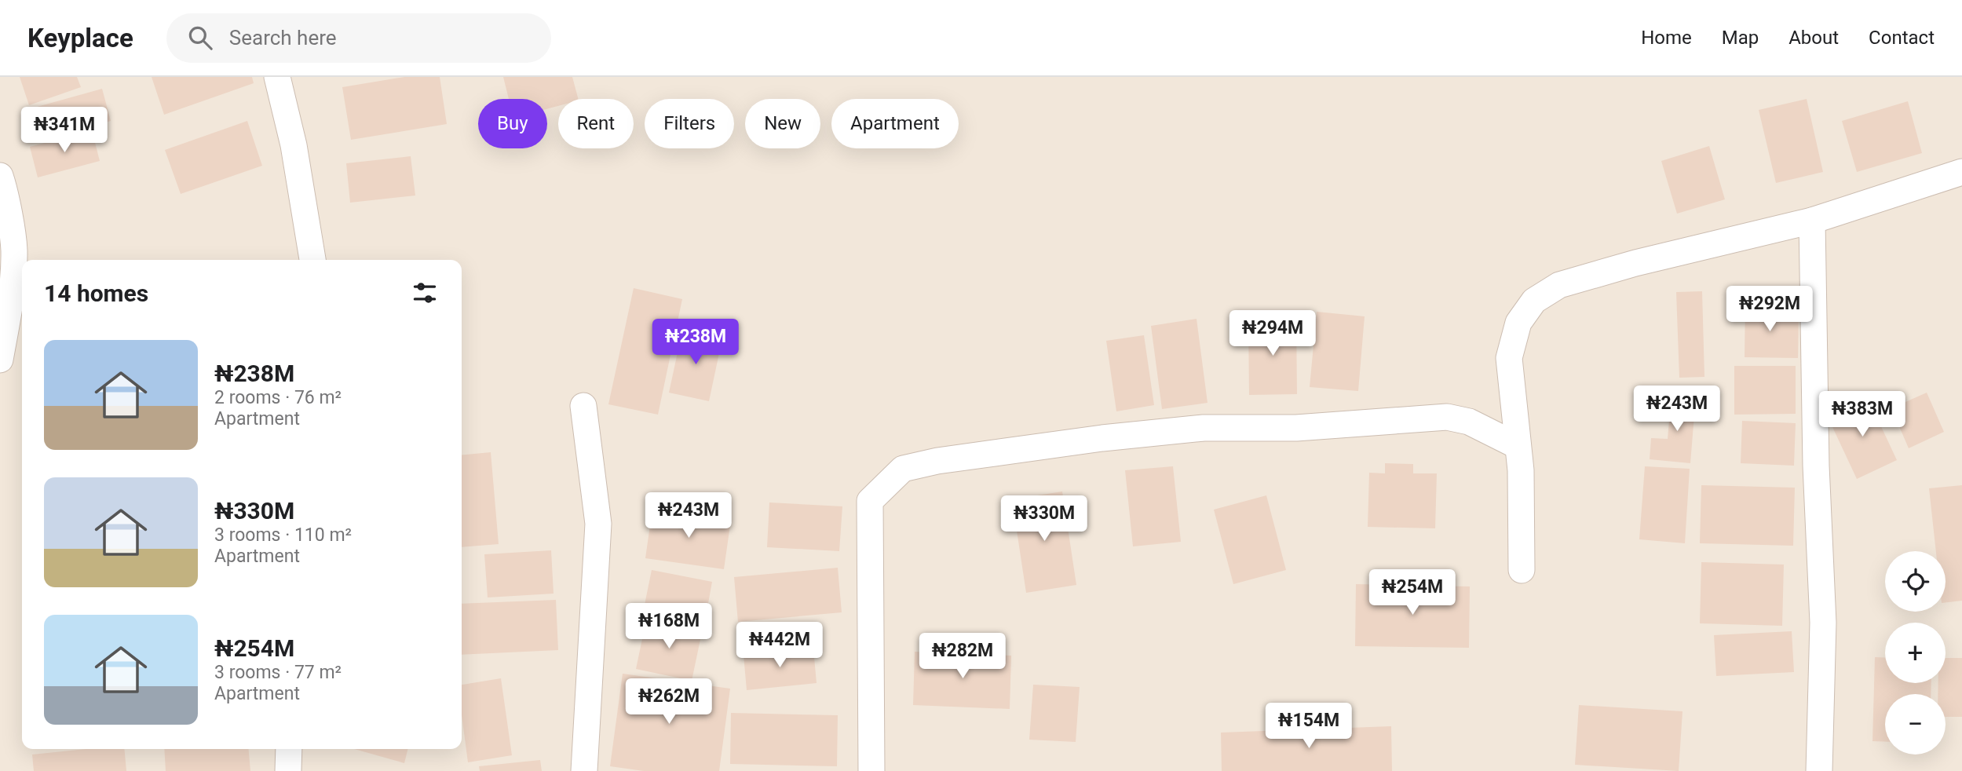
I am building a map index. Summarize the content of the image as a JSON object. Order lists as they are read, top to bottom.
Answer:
{
  "page": {
    "header": "Keyplace",
    "search": "Search here",
    "nav": [
      "Home",
      "Map",
      "About",
      "Contact"
    ],
    "chip": [
      "Buy",
      "Rent",
      "Filters",
      "New",
      "Apartment"
    ],
    "price": [
      "₦341M",
      "₦292M",
      "₦294M",
      "₦238M",
      "₦243M",
      "₦383M",
      "₦243M",
      "₦330M",
      "₦254M",
      "₦168M",
      "₦442M",
      "₦282M",
      "₦262M",
      "₦154M"
    ],
    "heading": "14 homes",
    "list": [
      {
        "name": "₦238M",
        "note": "2 rooms · 76 m² · Apartment"
      },
      {
        "name": "₦330M",
        "note": "3 rooms · 110 m² · Apartment"
      },
      {
        "name": "₦254M",
        "note": "3 rooms · 77 m² · Apartment"
      }
    ],
    "map_buttons": ["+", "−"]
  }
}
